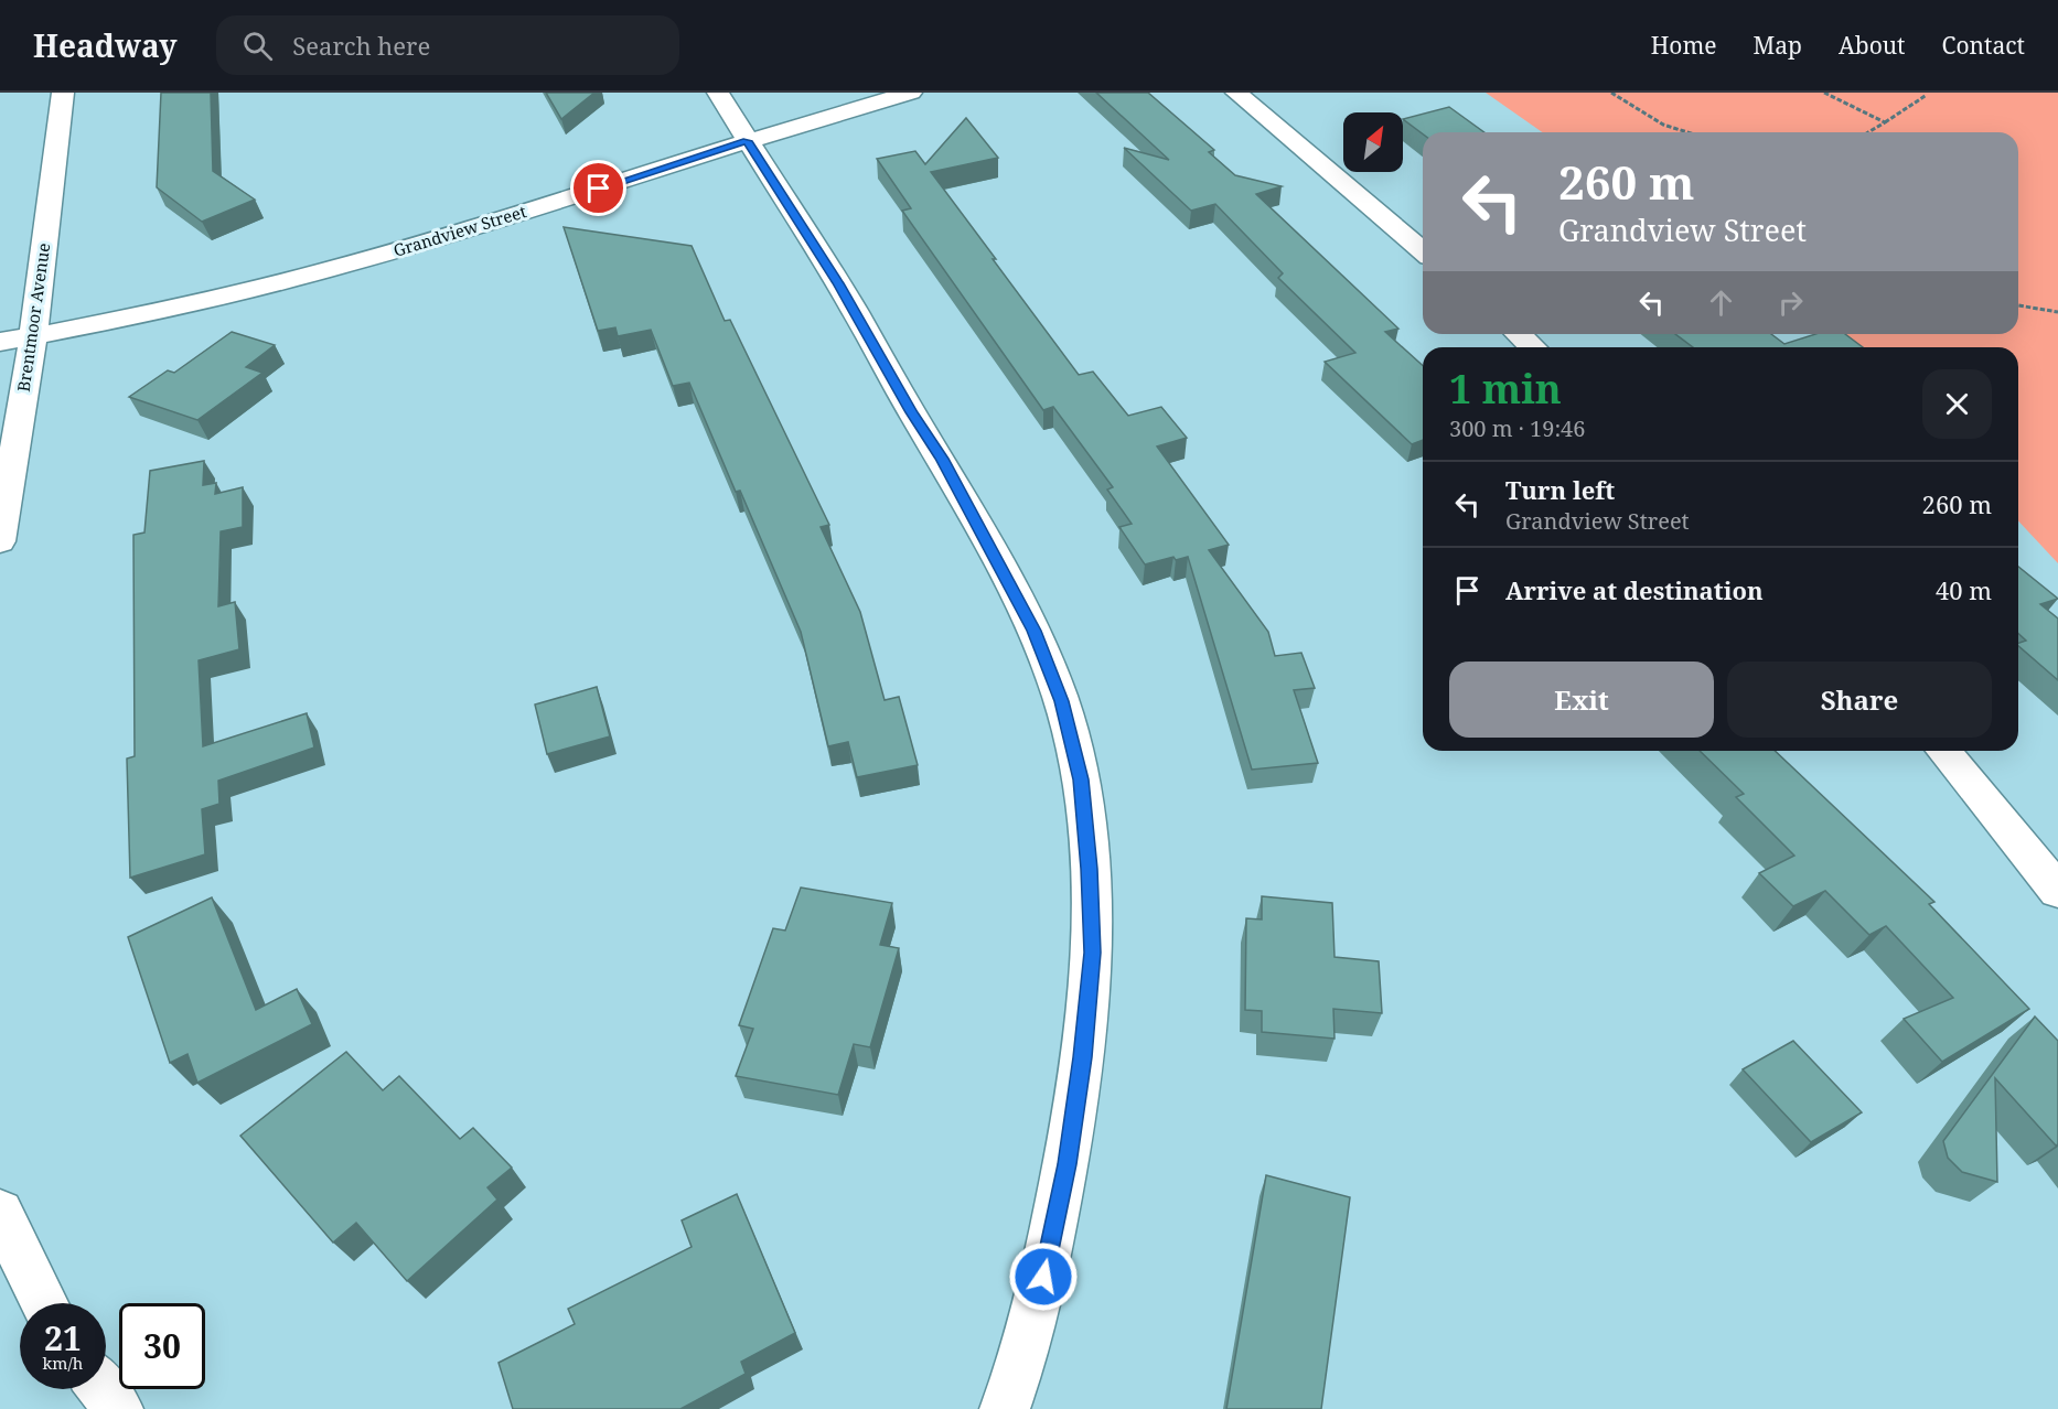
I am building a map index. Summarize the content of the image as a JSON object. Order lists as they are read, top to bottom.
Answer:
{
  "streets": {
    "street": ["Grandview Street", "Brentmoor Avenue"]
  },
  "crossings": [
    ["Grandview Street", "Brentmoor Avenue"]
  ],
  "north": "top right",
  "page": {
    "header": "Headway",
    "search": "Search here",
    "nav": [
      "Home",
      "Map",
      "About",
      "Contact"
    ],
    "turn": ["260 m", "Grandview Street"],
    "heading": ["1 min", "300 m · 19:46"],
    "list": [
      {
        "name": "Turn left",
        "note": "Grandview Street",
        "value": "260 m"
      },
      {
        "name": "Arrive at destination",
        "value": "40 m"
      }
    ],
    "buttons": ["Exit", "Share"],
    "speed": "21 km/h",
    "limit": "30"
  }
}
